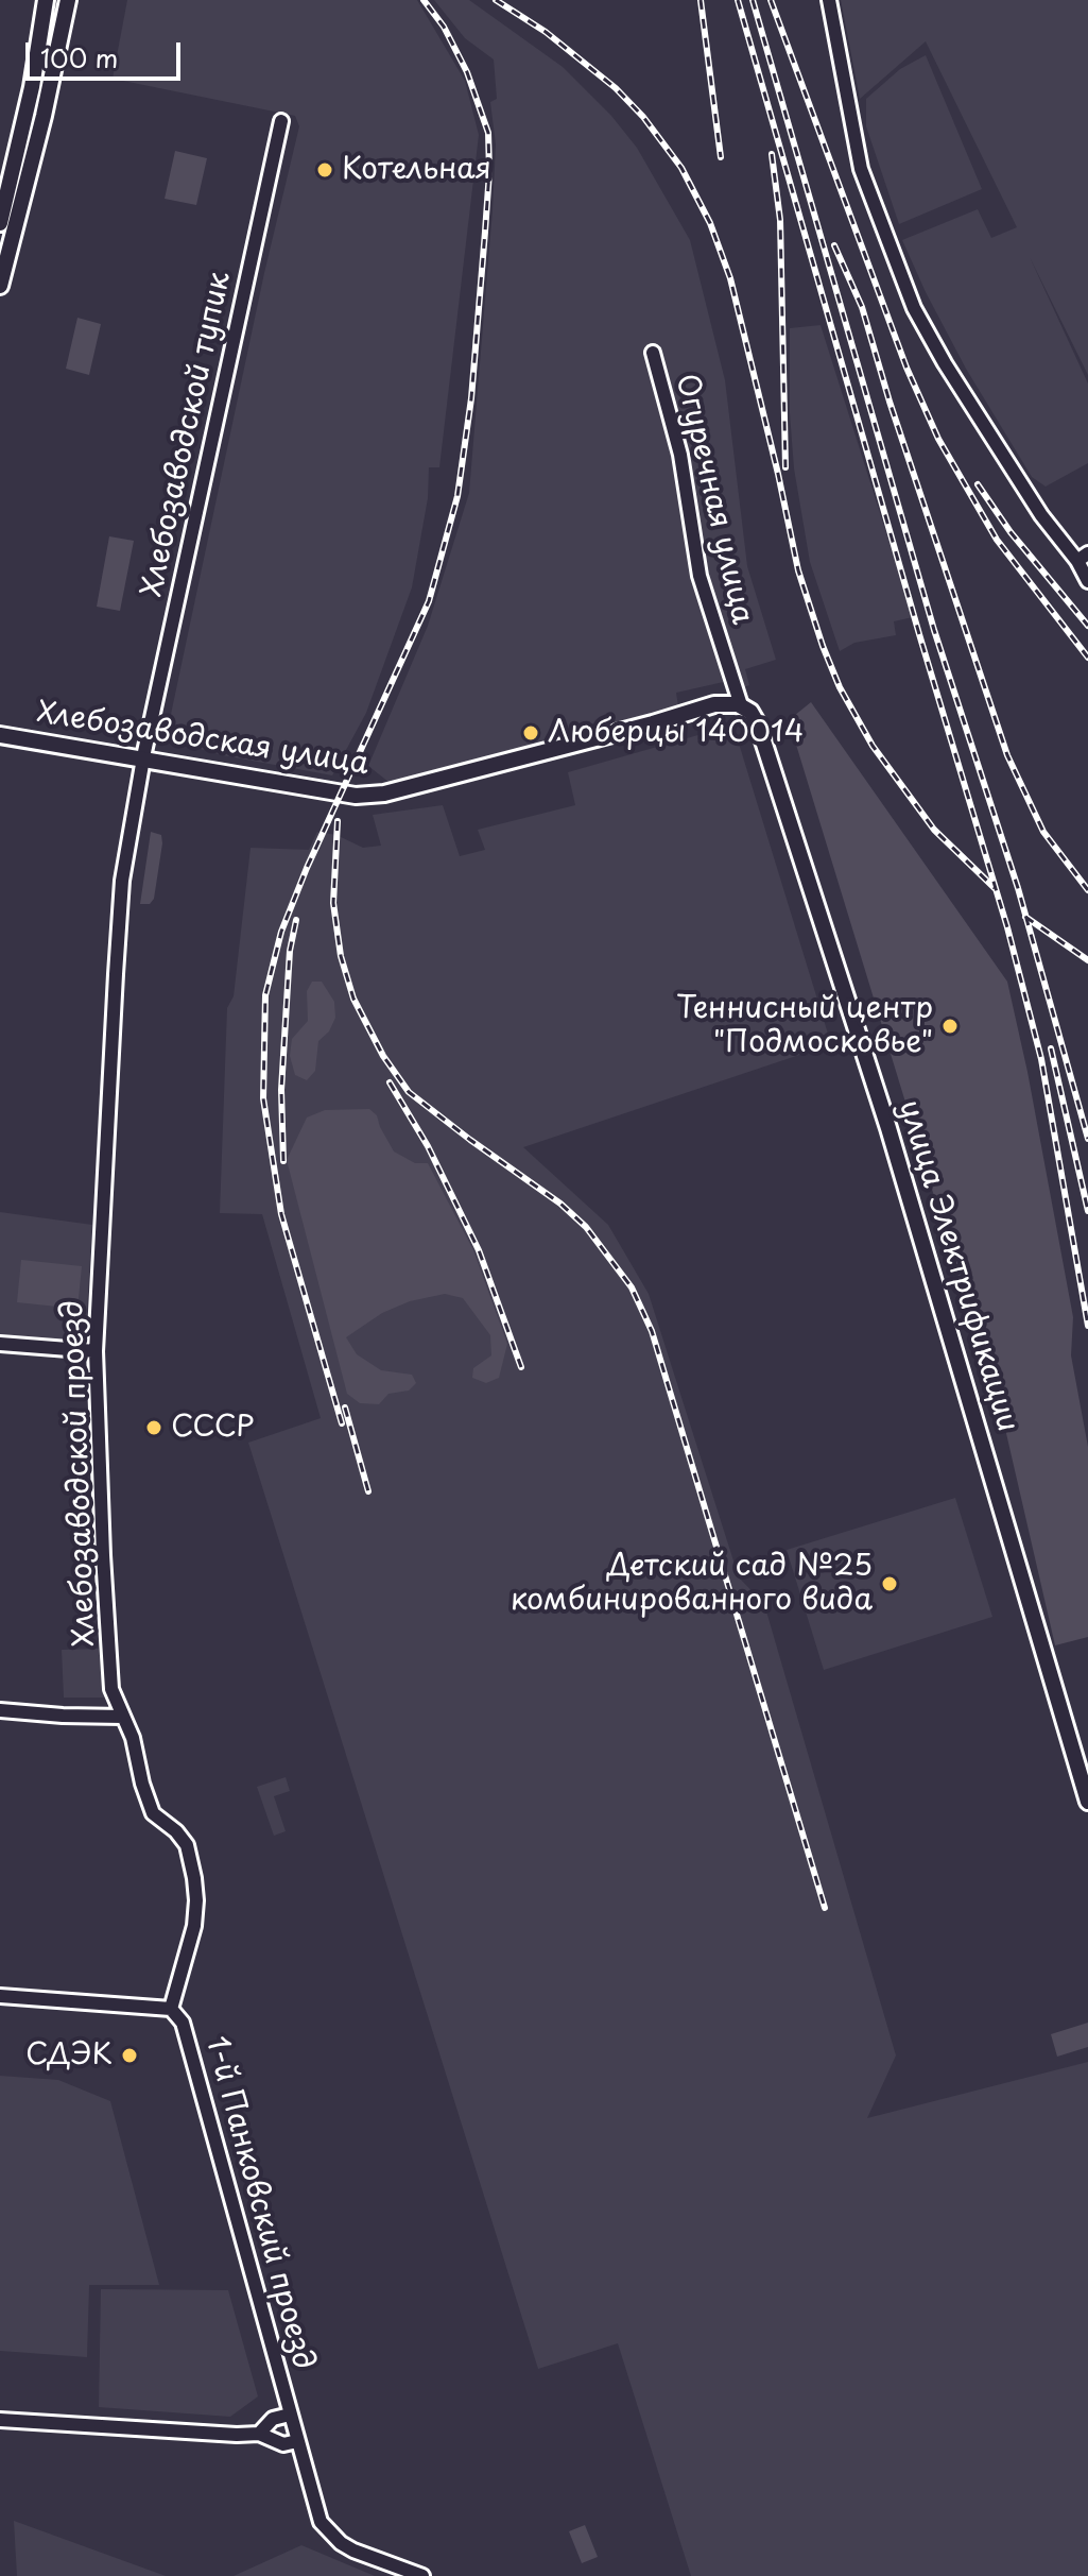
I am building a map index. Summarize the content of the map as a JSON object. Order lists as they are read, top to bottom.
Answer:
{
  "streets": {
    "main road": ["Хлебозаводская улица", "улица Электрификации"],
    "street": [
      "Хлебозаводской тупик",
      "Огуречная улица",
      "Хлебозаводской проезд",
      "1-й Панковский проезд"
    ]
  },
  "crossings": [
    ["Хлебозаводской тупик", "Хлебозаводская улица"],
    ["Хлебозаводской тупик", "Хлебозаводской проезд"],
    ["Огуречная улица", "Хлебозаводская улица"],
    ["Огуречная улица", "улица Электрификации"],
    ["Хлебозаводская улица", "улица Электрификации"],
    ["Хлебозаводская улица", "Хлебозаводской проезд"],
    ["Хлебозаводской проезд", "1-й Панковский проезд"]
  ],
  "places": [
    "Котельная",
    "Люберцы 140014",
    "Теннисный центр \"Подмосковье\"",
    "СССР",
    "Детский сад №25 комбинированного вида",
    "СДЭК"
  ],
  "scale_bar": "100 m"
}
